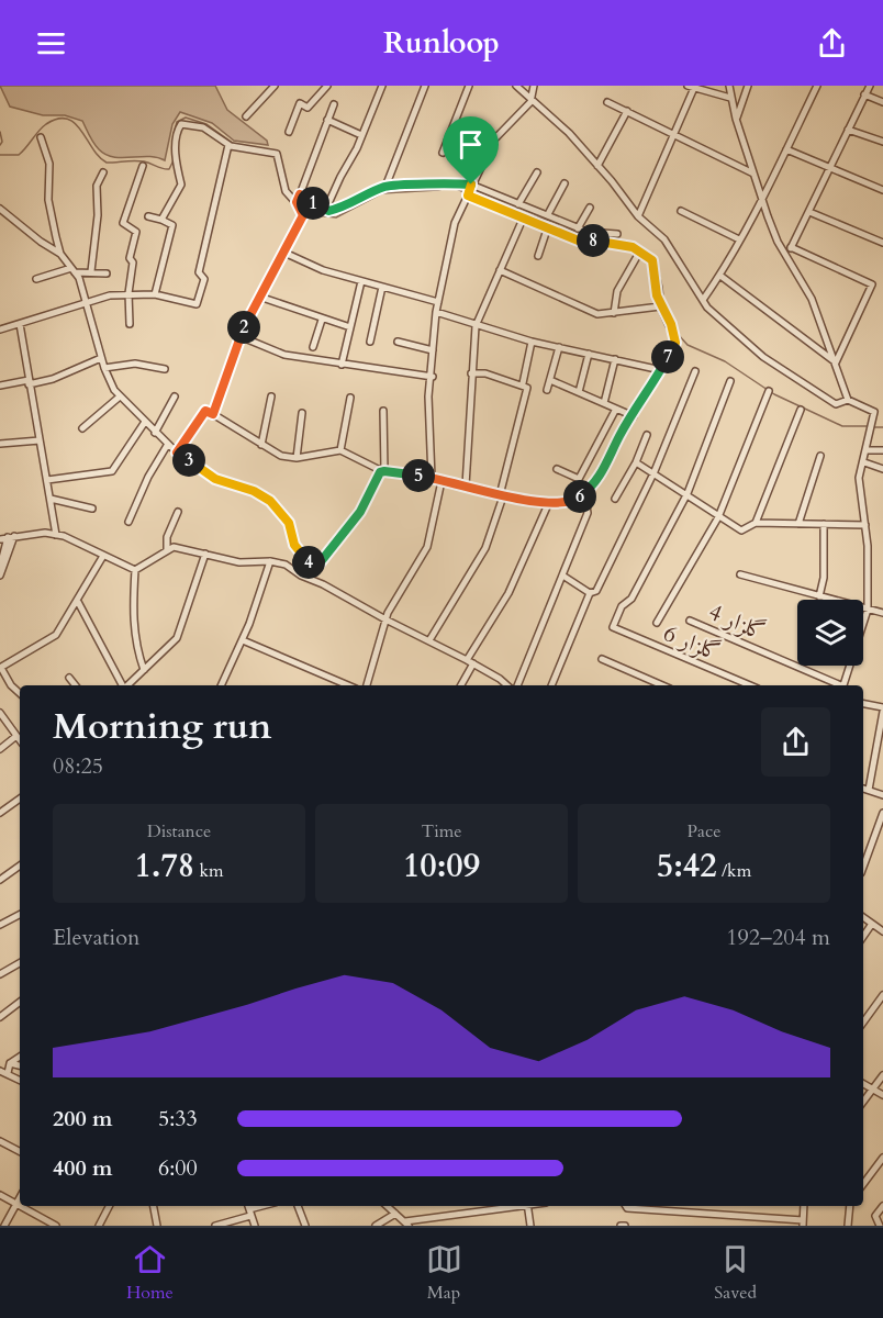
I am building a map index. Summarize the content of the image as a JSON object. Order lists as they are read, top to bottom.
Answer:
{
  "streets": {
    "street": ["گلزار 4", "گلزار 6"]
  },
  "page": {
    "header": "Runloop",
    "pins": [
      "1",
      "8",
      "2",
      "7",
      "3",
      "5",
      "6",
      "4"
    ],
    "heading": ["Morning run", "08:25"],
    "stats": [
      ["Distance", "1.78 km"],
      ["Time", "10:09"],
      ["Pace", "5:42 /km"]
    ],
    "chart": ["Elevation", "192–204 m"],
    "list": [
      {
        "name": "200 m",
        "note": "5:33"
      },
      {
        "name": "400 m",
        "note": "6:00"
      }
    ],
    "tabs": ["Home", "Map", "Saved"]
  }
}
